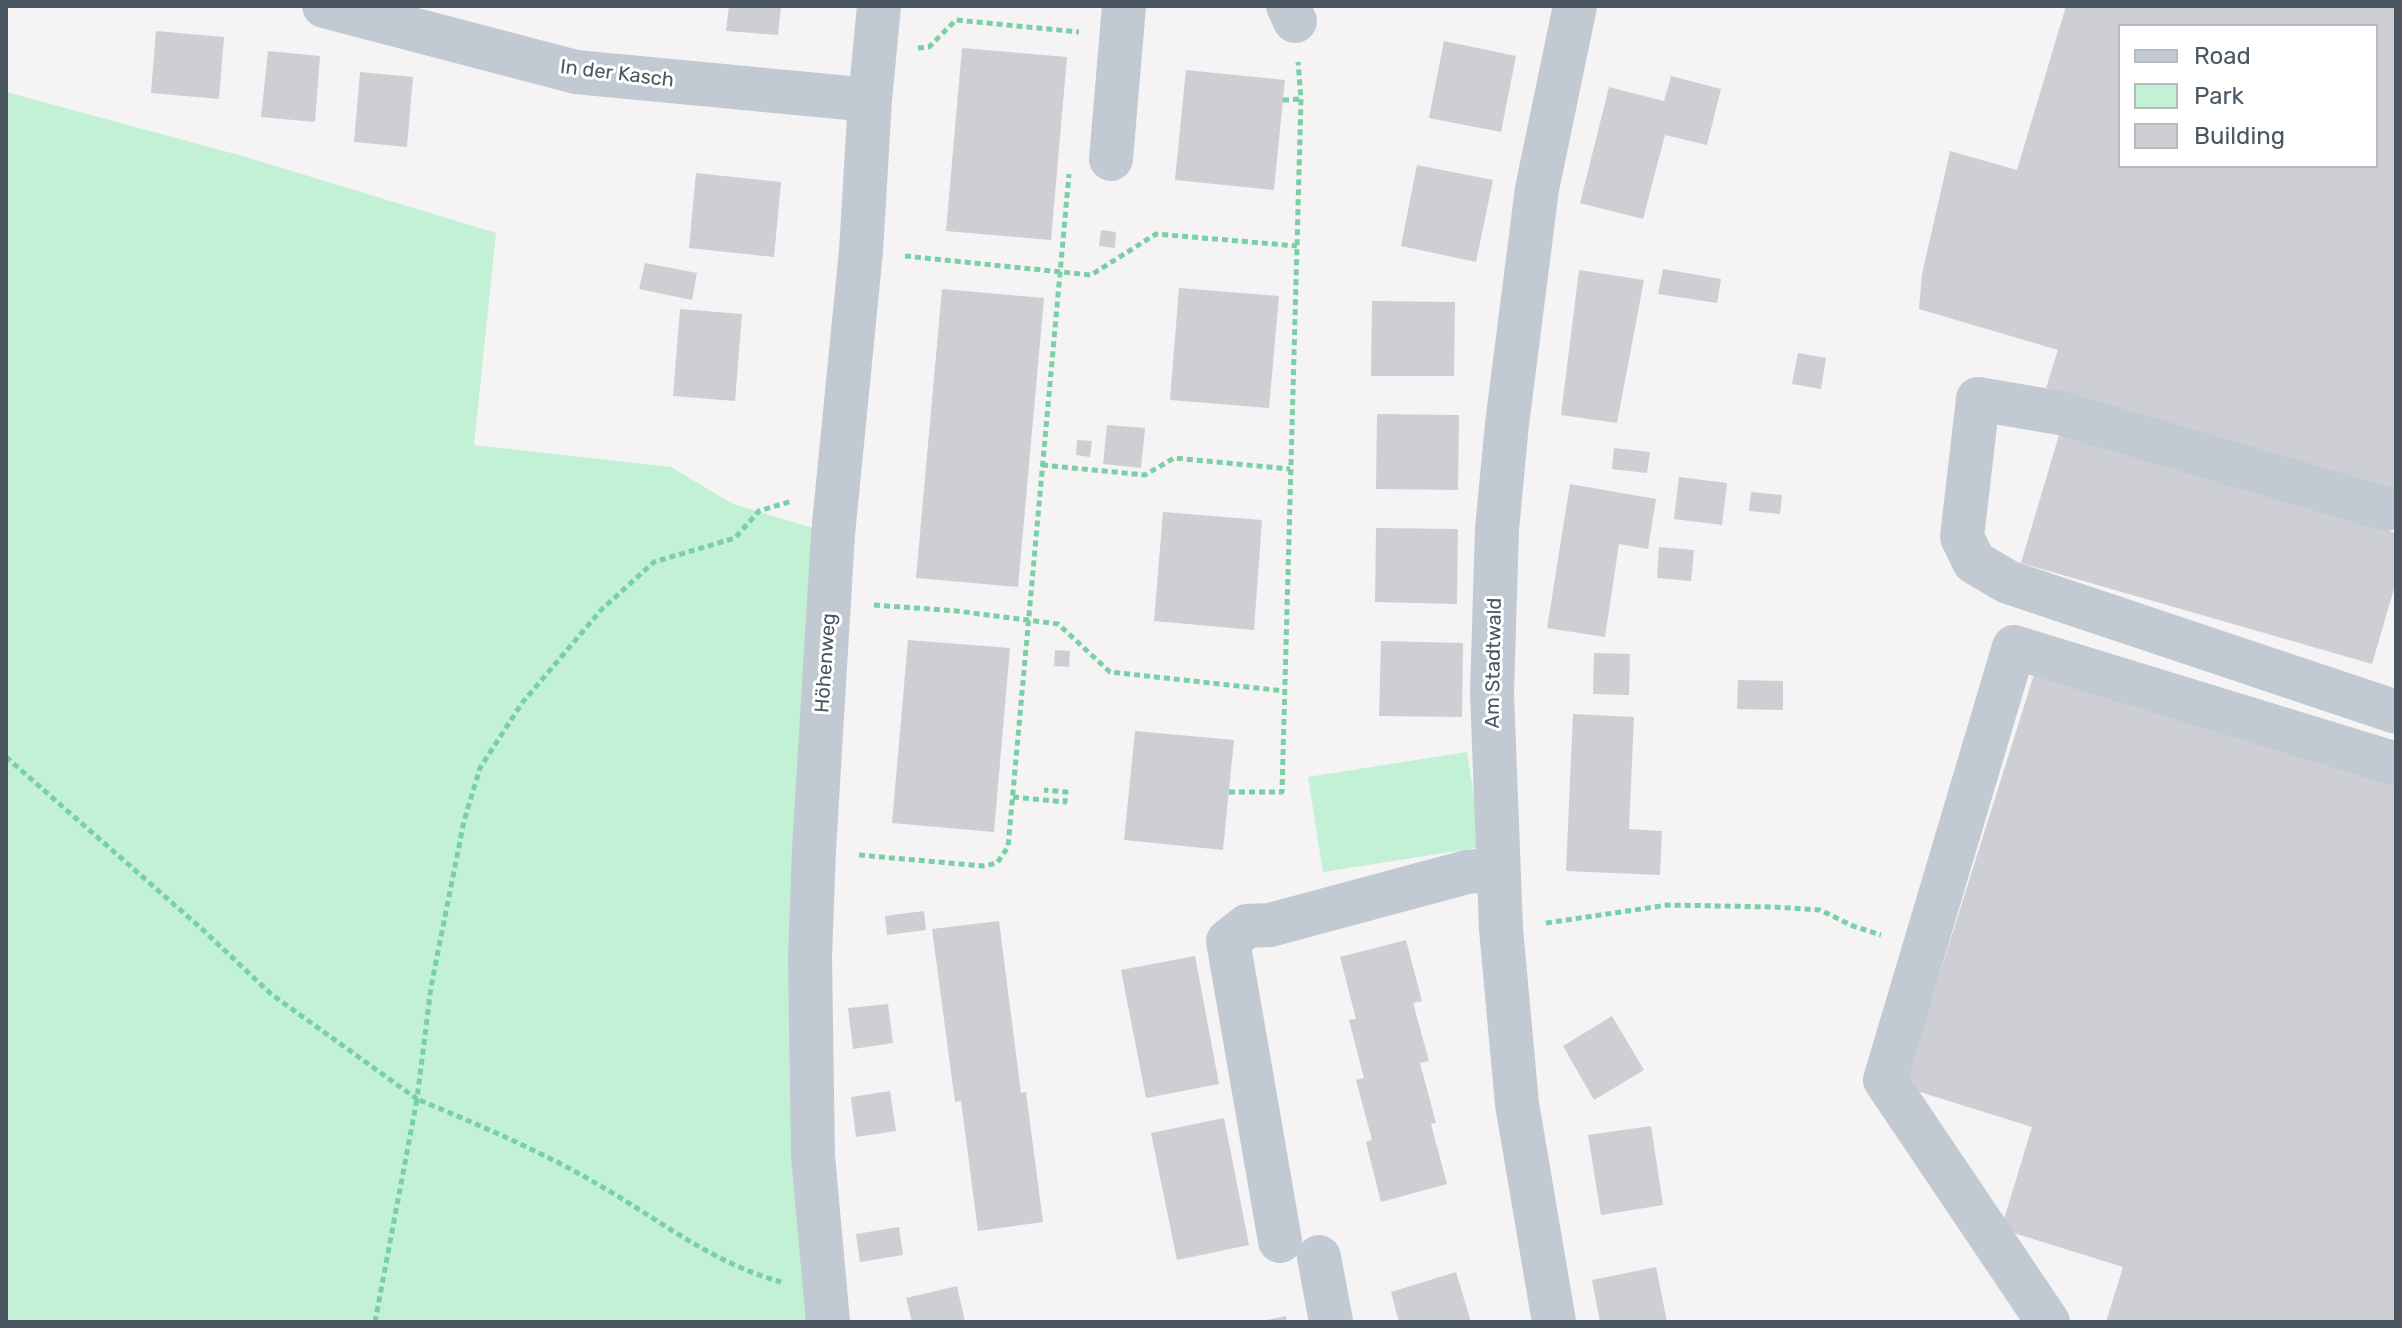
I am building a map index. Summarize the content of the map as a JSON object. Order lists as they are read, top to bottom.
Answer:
{
  "streets": {
    "street": ["In der Kasch", "Höhenweg", "Am Stadtwald"]
  },
  "crossings": [
    ["In der Kasch", "Höhenweg"]
  ],
  "legend": ["Road", "Park", "Building"]
}
